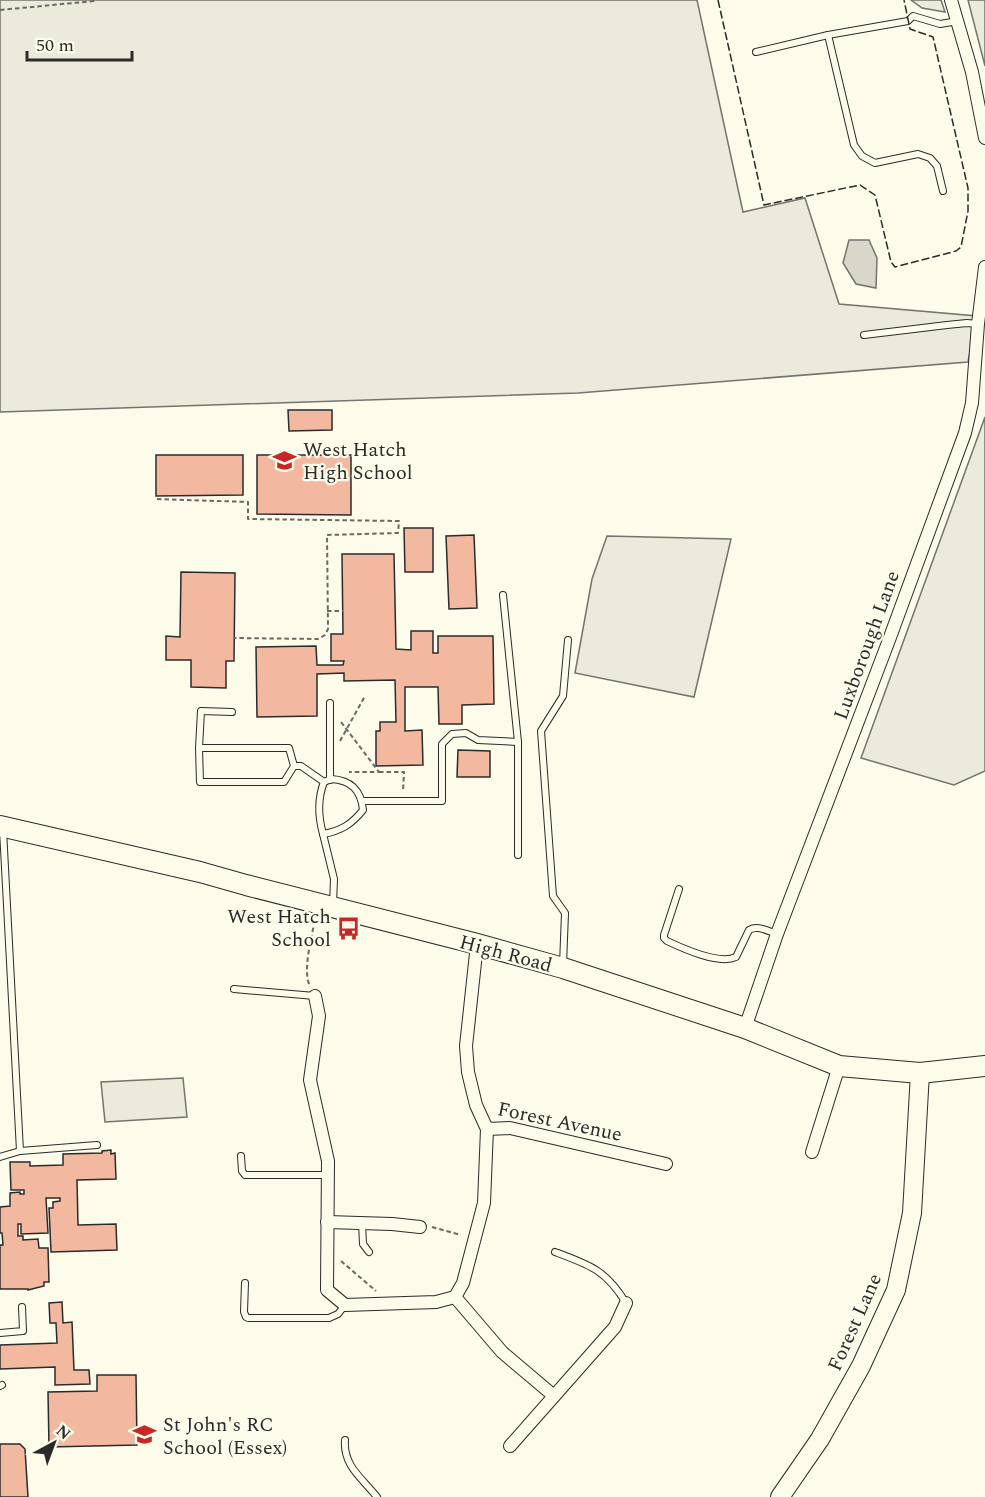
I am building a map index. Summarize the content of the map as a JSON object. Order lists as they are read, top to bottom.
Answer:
{
  "streets": {
    "main road": ["High Road"],
    "street": ["Luxborough Lane", "Forest Avenue", "Forest Lane"]
  },
  "crossings": [
    ["Luxborough Lane", "High Road"],
    ["High Road", "Forest Avenue"],
    ["High Road", "Forest Lane"]
  ],
  "places": {
    "school or university": ["West Hatch High School", "St John's RC School (Essex)"],
    "bus stop": ["West Hatch School"]
  },
  "scale_bar": "50 m",
  "north": "top right"
}
